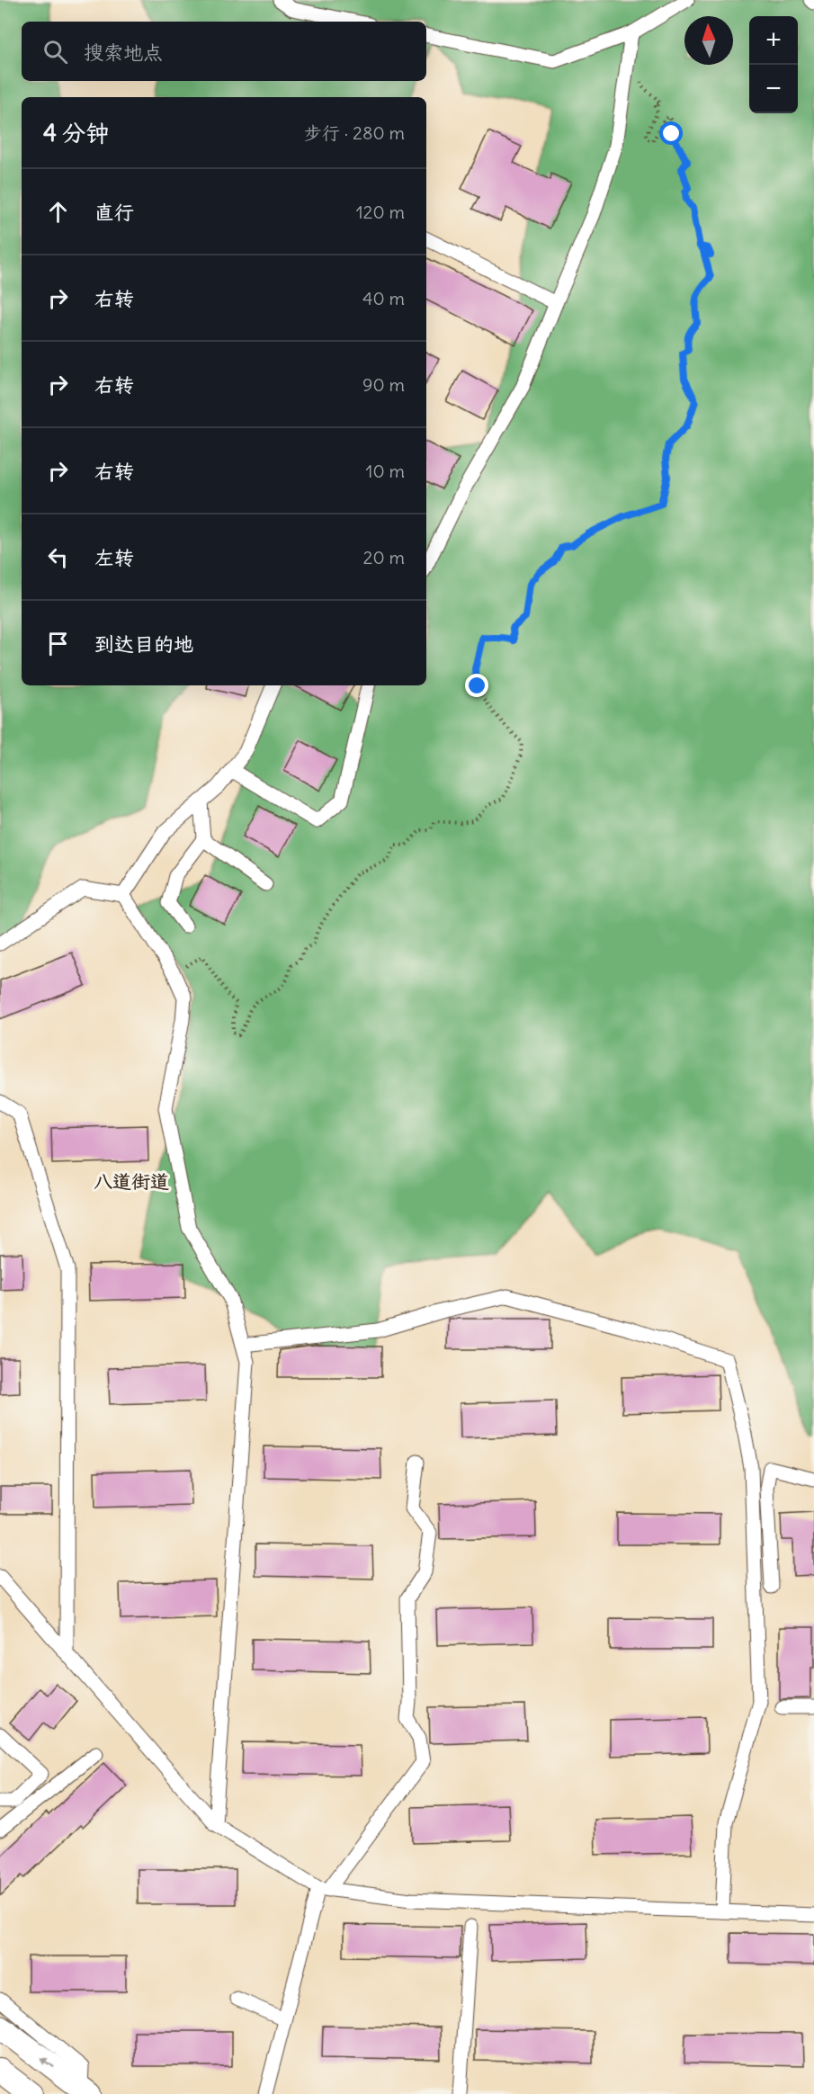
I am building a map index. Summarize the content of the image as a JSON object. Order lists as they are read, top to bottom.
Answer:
{
  "districts": ["八道街道"],
  "north": "top",
  "page": {
    "map_buttons": ["+", "−"],
    "search": "搜索地点",
    "heading": ["4 分钟", "步行 · 280 m"],
    "list": [
      ["直行", "120 m"],
      ["右转", "40 m"],
      ["右转", "90 m"],
      ["右转", "10 m"],
      ["左转", "20 m"],
      "到达目的地"
    ]
  }
}
